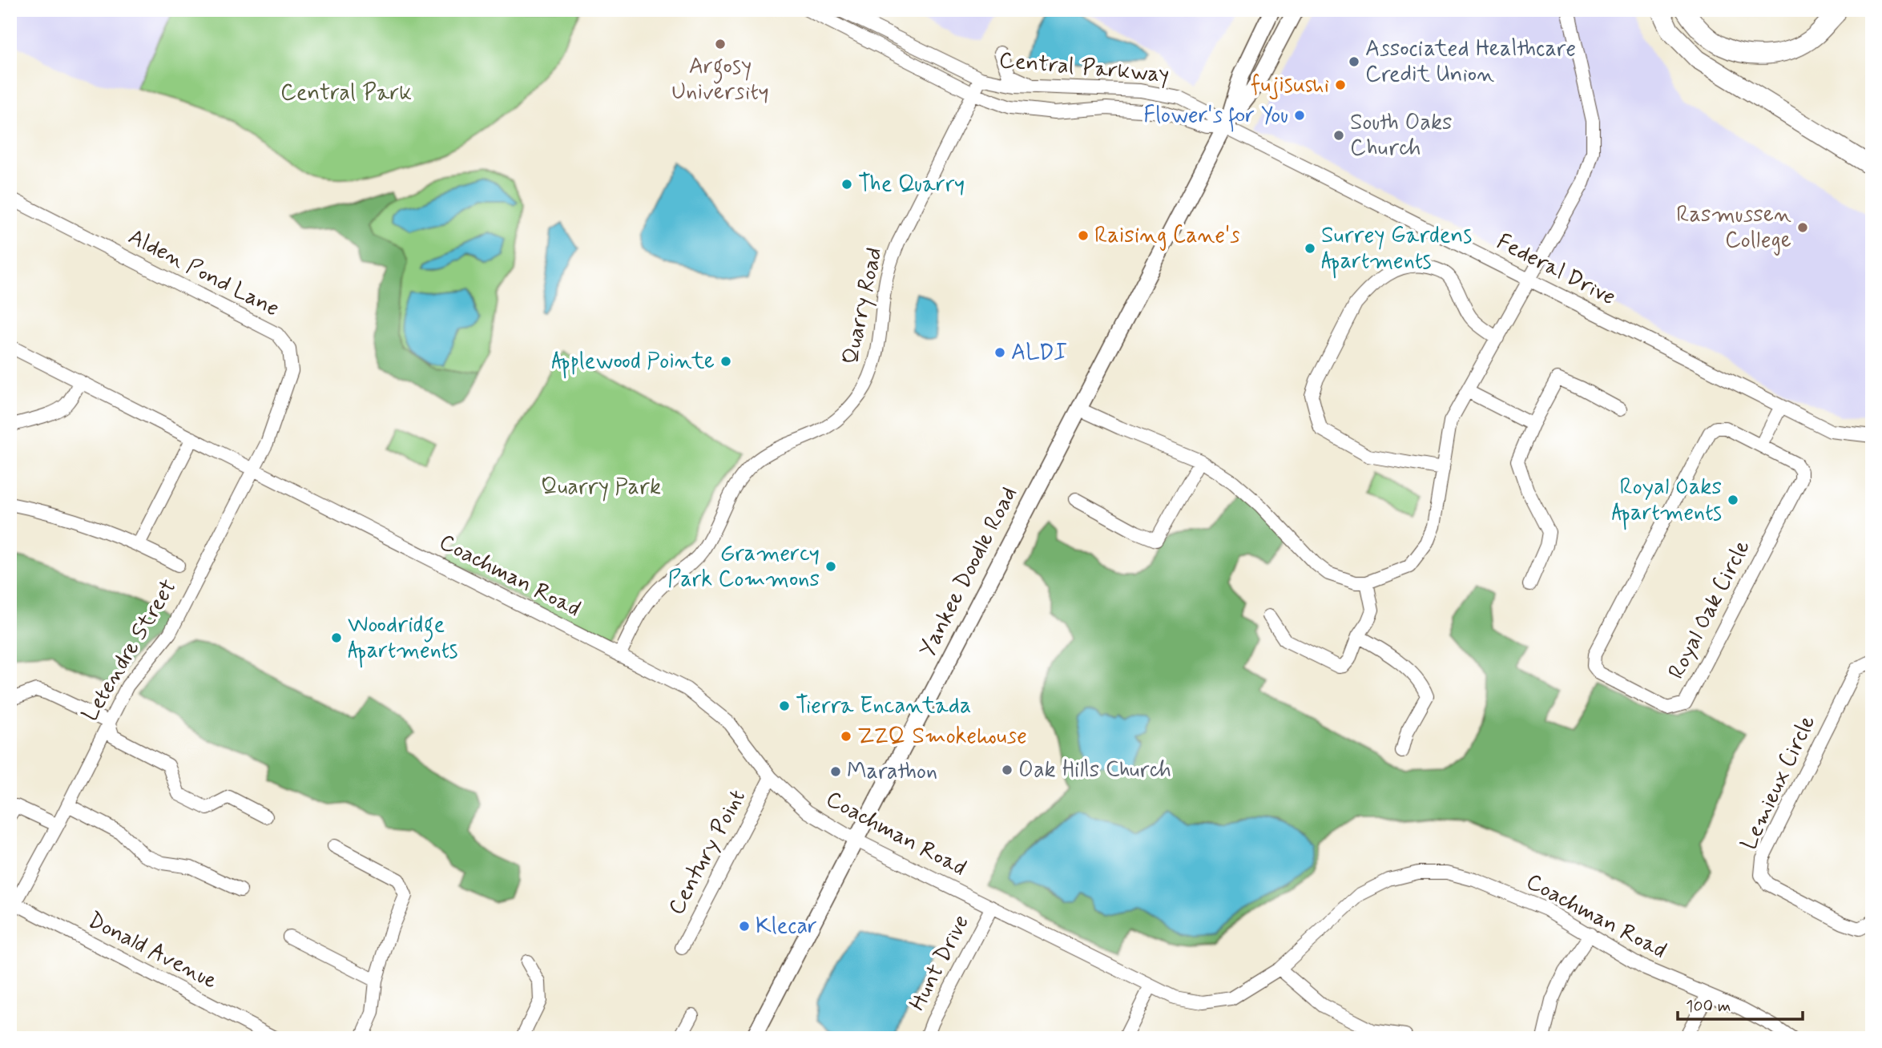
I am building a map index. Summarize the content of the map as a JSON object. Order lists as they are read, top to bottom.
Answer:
{
  "streets": {
    "main road": ["Yankee Doodle Road"],
    "street": [
      "Central Parkway",
      "Federal Drive",
      "Alden Pond Lane",
      "Quarry Road",
      "Coachman Road",
      "Royal Oak Circle",
      "Letendre Street",
      "Lemieux Circle",
      "Century Point",
      "Donald Avenue",
      "Hunt Drive"
    ]
  },
  "crossings": [
    ["Central Parkway", "Federal Drive"],
    ["Central Parkway", "Quarry Road"],
    ["Central Parkway", "Yankee Doodle Road"],
    ["Federal Drive", "Yankee Doodle Road"],
    ["Alden Pond Lane", "Coachman Road"],
    ["Alden Pond Lane", "Letendre Street"],
    ["Quarry Road", "Coachman Road"],
    ["Yankee Doodle Road", "Coachman Road"],
    ["Coachman Road", "Letendre Street"],
    ["Coachman Road", "Century Point"],
    ["Coachman Road", "Hunt Drive"],
    ["Letendre Street", "Donald Avenue"]
  ],
  "parks": ["Central Park", "Quarry Park"],
  "places": [
    "Argosy University",
    "Associated Healthcare Credit Union",
    "fujisushi",
    "Flower's for You",
    "South Oaks Church",
    "The Quarry",
    "Rasmussen College",
    "Raising Cane's",
    "Surrey Gardens Apartments",
    "ALDI",
    "Applewood Pointe",
    "Royal Oaks Apartments",
    "Gramercy Park Commons",
    "Woodridge Apartments",
    "Tierra Encantada",
    "ZZQ Smokehouse",
    "Oak Hills Church",
    "Marathon",
    "Klecar"
  ],
  "scale_bar": "100 m"
}
